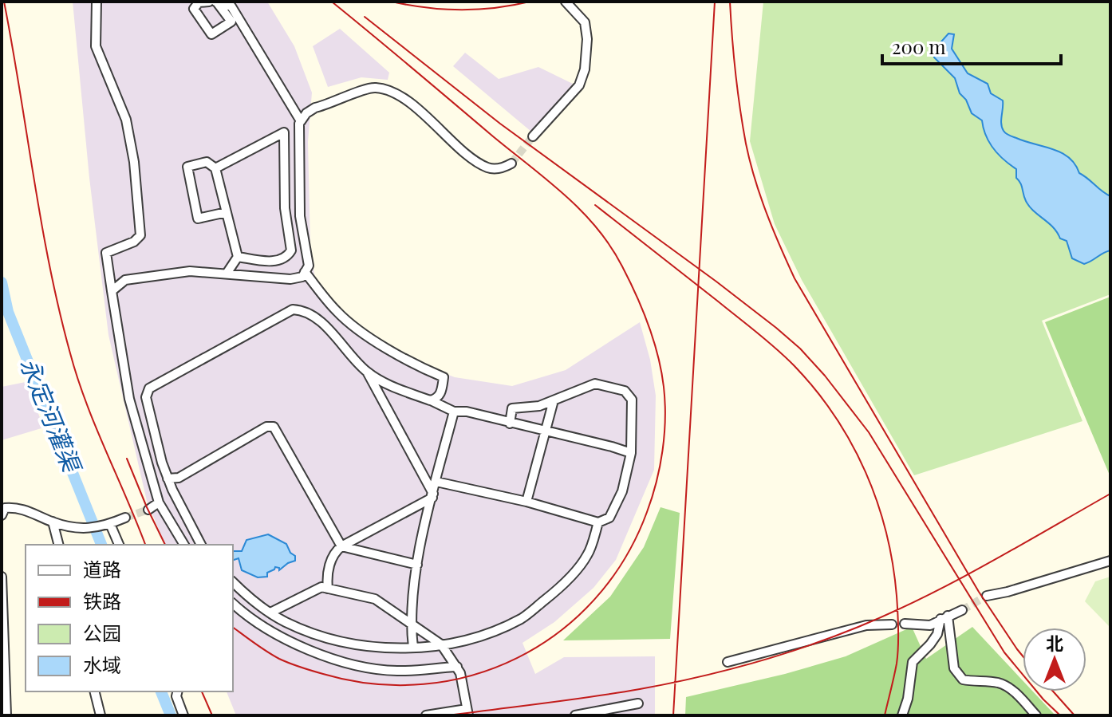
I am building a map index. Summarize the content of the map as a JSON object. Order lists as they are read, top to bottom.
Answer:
{
  "water": ["永定河灌渠"],
  "legend": [
    "道路",
    "铁路",
    "公园",
    "水域"
  ],
  "scale_bar": "200 m",
  "north": "top"
}
